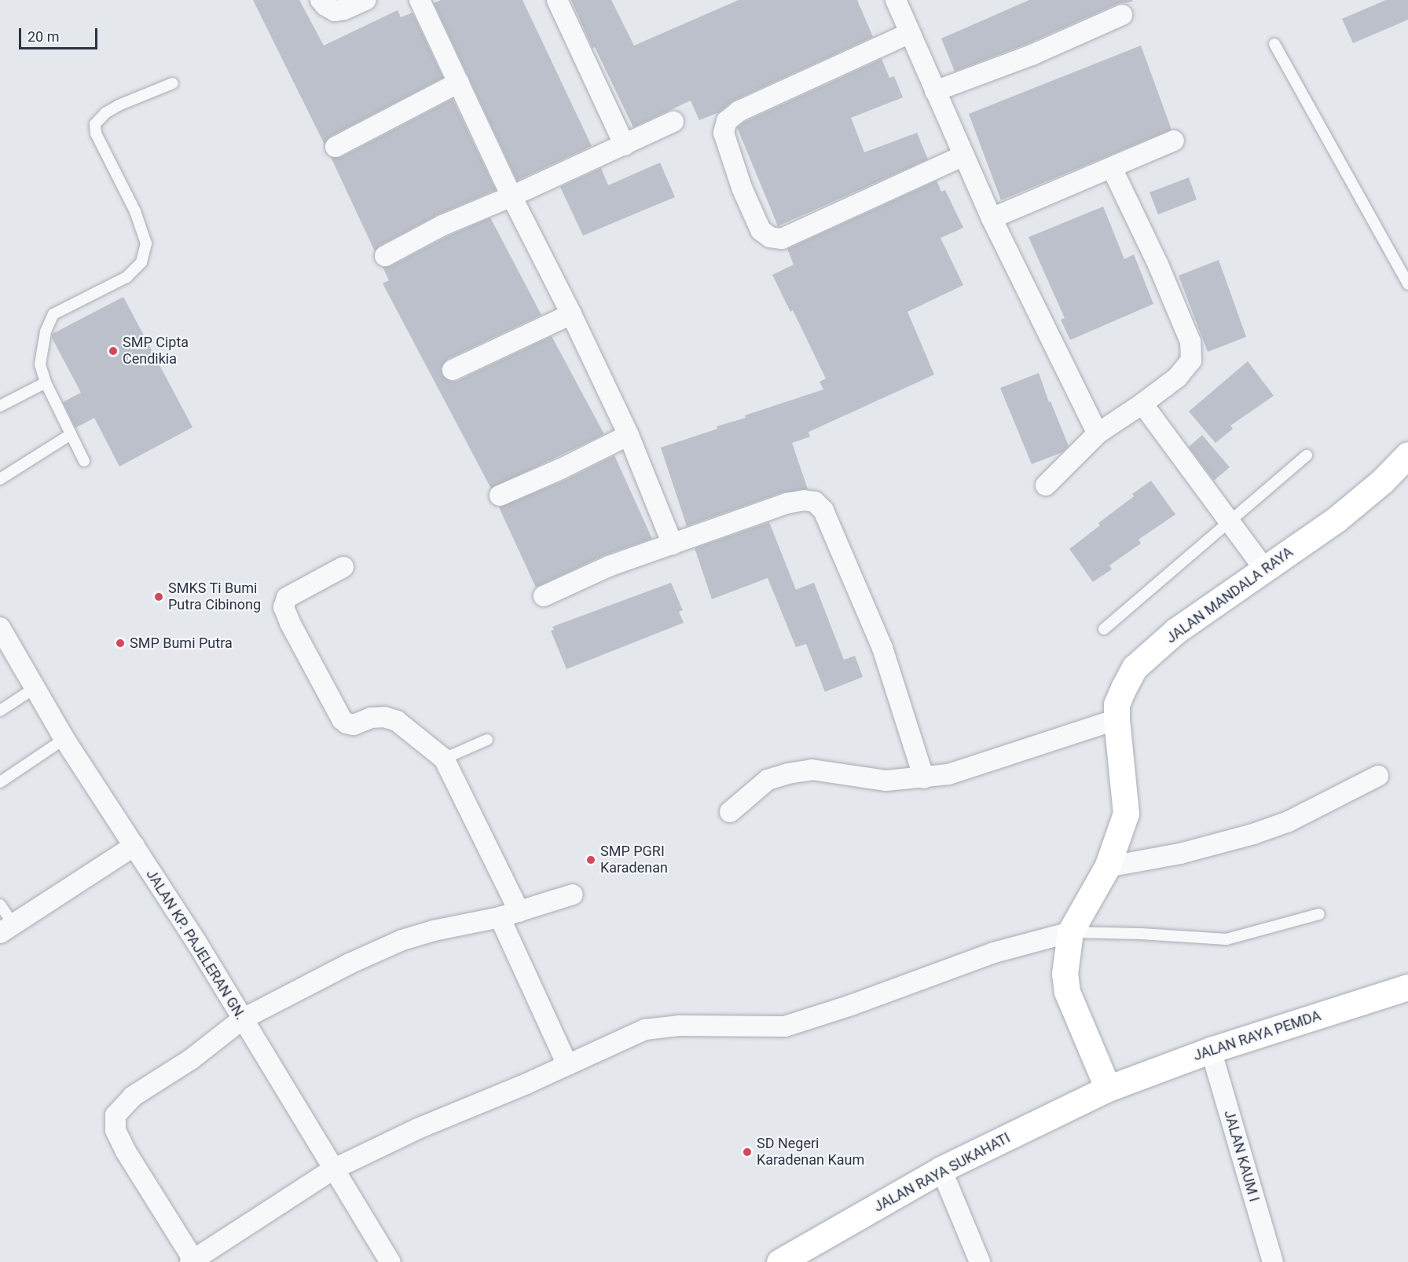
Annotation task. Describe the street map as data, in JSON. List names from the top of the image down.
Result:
{
  "streets": {
    "street": [
      "JALAN MANDALA RAYA",
      "JALAN KP. PAJELERAN GN.",
      "JALAN RAYA PEMDA",
      "JALAN KAUM I",
      "JALAN RAYA SUKAHATI"
    ]
  },
  "crossings": [
    ["JALAN MANDALA RAYA", "JALAN RAYA PEMDA"],
    ["JALAN MANDALA RAYA", "JALAN RAYA SUKAHATI"],
    ["JALAN RAYA PEMDA", "JALAN KAUM I"],
    ["JALAN RAYA PEMDA", "JALAN RAYA SUKAHATI"]
  ],
  "places": [
    "SMP Cipta Cendikia",
    "SMKS Ti Bumi Putra Cibinong",
    "SMP Bumi Putra",
    "SMP PGRI Karadenan",
    "SD Negeri Karadenan Kaum"
  ],
  "scale_bar": "20 m"
}
